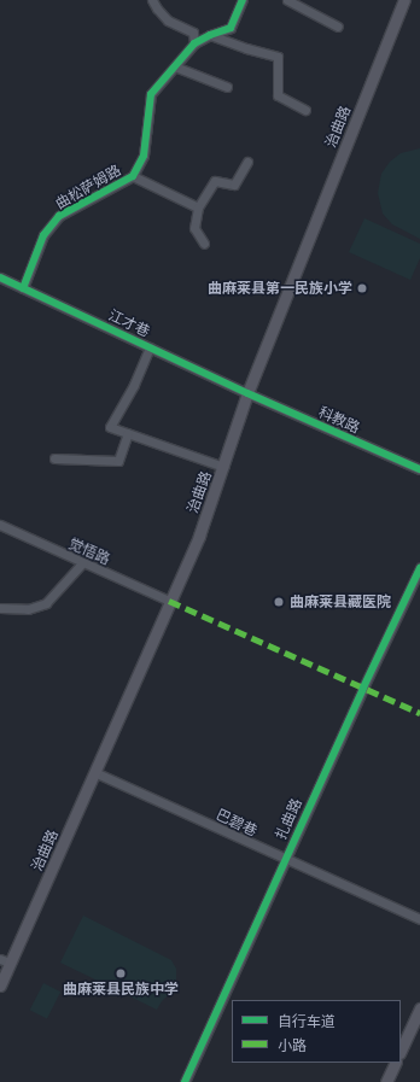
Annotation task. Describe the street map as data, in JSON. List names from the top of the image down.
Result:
{
  "streets": {
    "main road": ["治曲路"],
    "street": [
      "曲松萨姆路",
      "江才巷",
      "科教路",
      "觉悟路",
      "扎曲路",
      "巴碧巷"
    ]
  },
  "crossings": [
    ["治曲路", "江才巷"],
    ["治曲路", "科教路"],
    ["治曲路", "觉悟路"],
    ["治曲路", "巴碧巷"],
    ["曲松萨姆路", "江才巷"],
    ["江才巷", "科教路"],
    ["扎曲路", "巴碧巷"]
  ],
  "places": ["曲麻莱县第一民族小学", "曲麻莱县藏医院", "曲麻莱县民族中学"],
  "legend": ["自行车道", "小路"]
}
